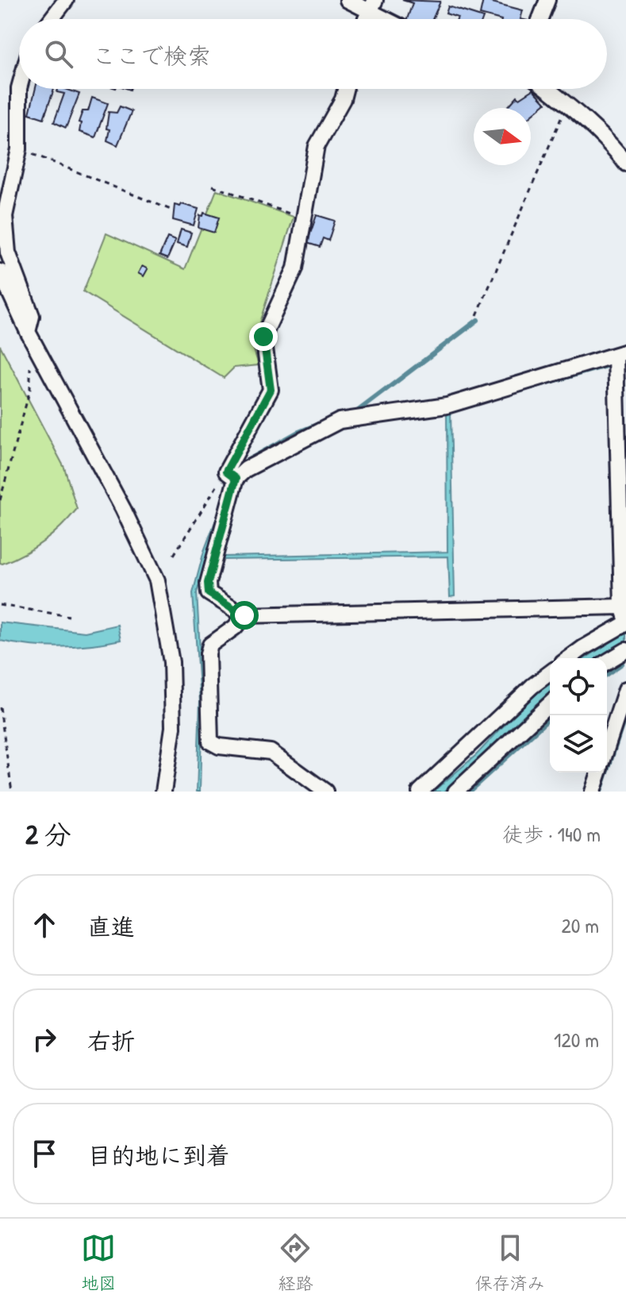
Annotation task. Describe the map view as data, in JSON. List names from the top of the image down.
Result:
{
  "north": "right",
  "page": {
    "search": "ここで検索",
    "heading": ["2 分", "徒歩 · 140 m"],
    "list": [
      ["直進", "20 m"],
      ["右折", "120 m"],
      "目的地に到着"
    ],
    "nav": ["地図", "経路", "保存済み"]
  }
}
